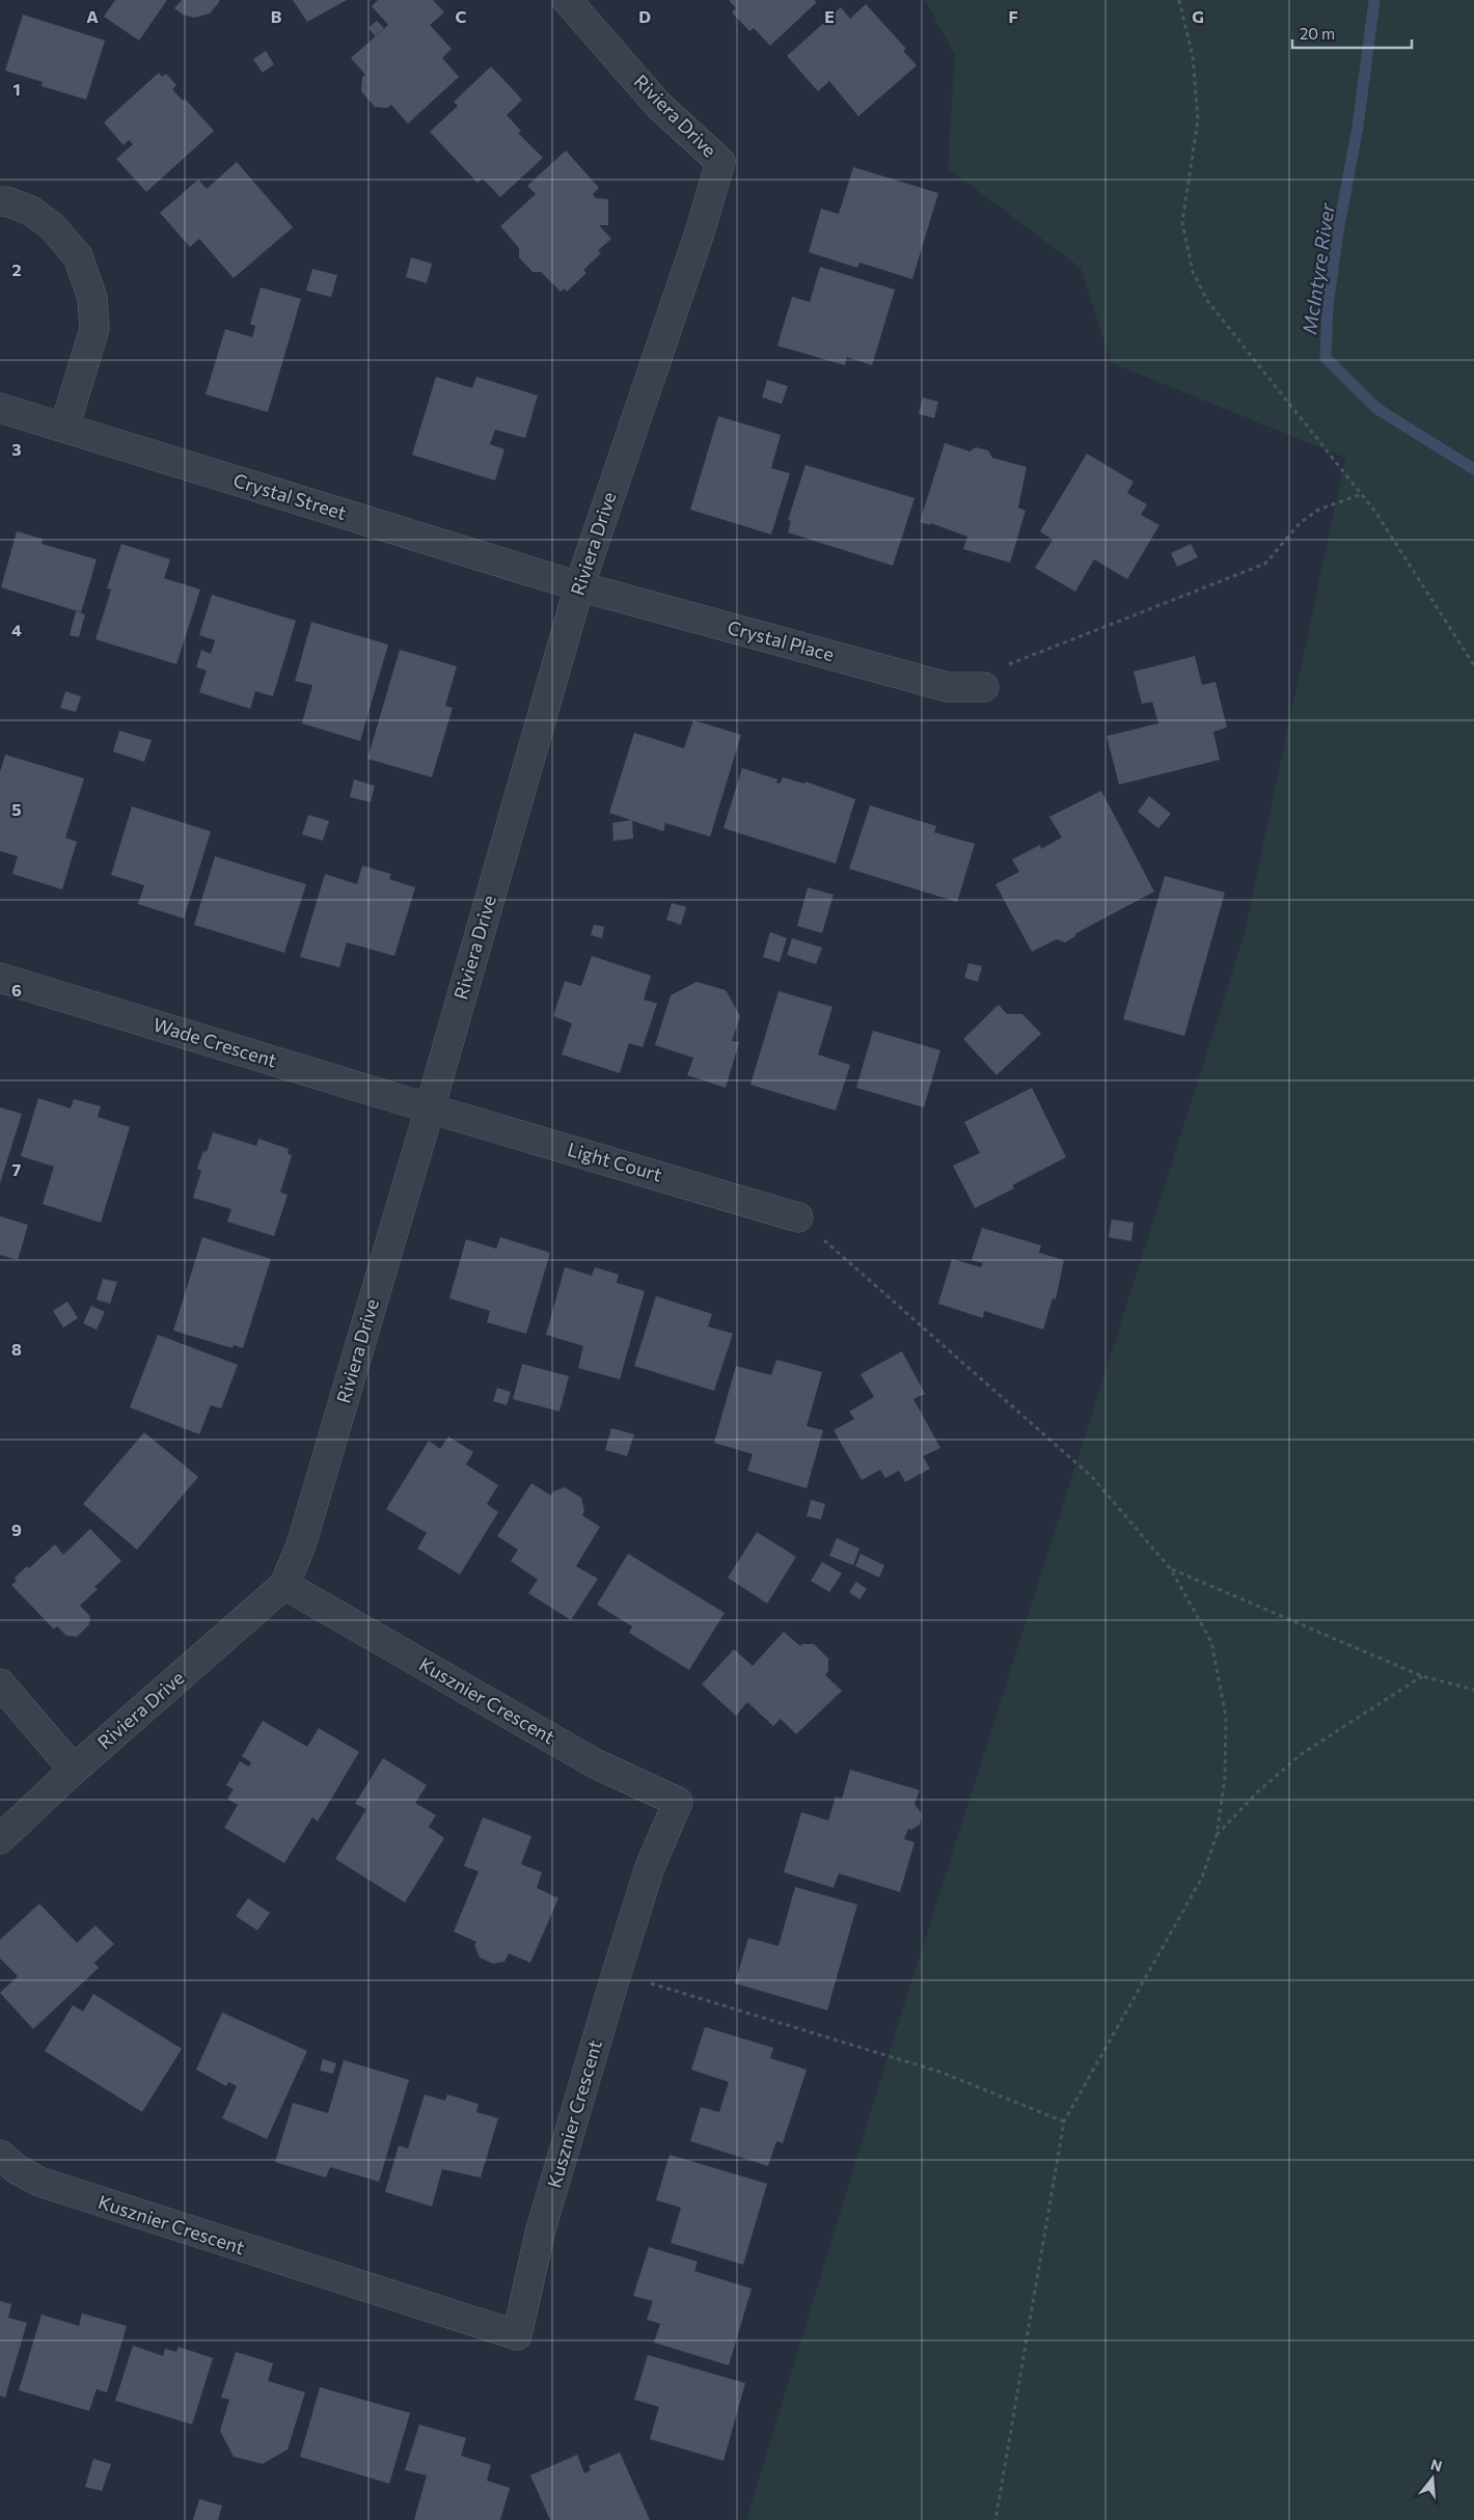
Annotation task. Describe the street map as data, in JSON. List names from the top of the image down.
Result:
{
  "streets": {
    "street": [
      "Riviera Drive",
      "Crystal Street",
      "Crystal Place",
      "Wade Crescent",
      "Light Court",
      "Kusznier Crescent"
    ]
  },
  "crossings": [
    ["Riviera Drive", "Crystal Street"],
    ["Riviera Drive", "Crystal Place"],
    ["Riviera Drive", "Wade Crescent"],
    ["Riviera Drive", "Light Court"],
    ["Riviera Drive", "Kusznier Crescent"],
    ["Crystal Street", "Crystal Place"],
    ["Wade Crescent", "Light Court"]
  ],
  "water": ["McIntyre River"],
  "scale_bar": "20 m",
  "north": "top",
  "grid": {
    "columns": [
      "A",
      "B",
      "C",
      "D",
      "E",
      "F",
      "G"
    ],
    "rows": [
      "1",
      "2",
      "3",
      "4",
      "5",
      "6",
      "7",
      "8",
      "9"
    ]
  }
}
